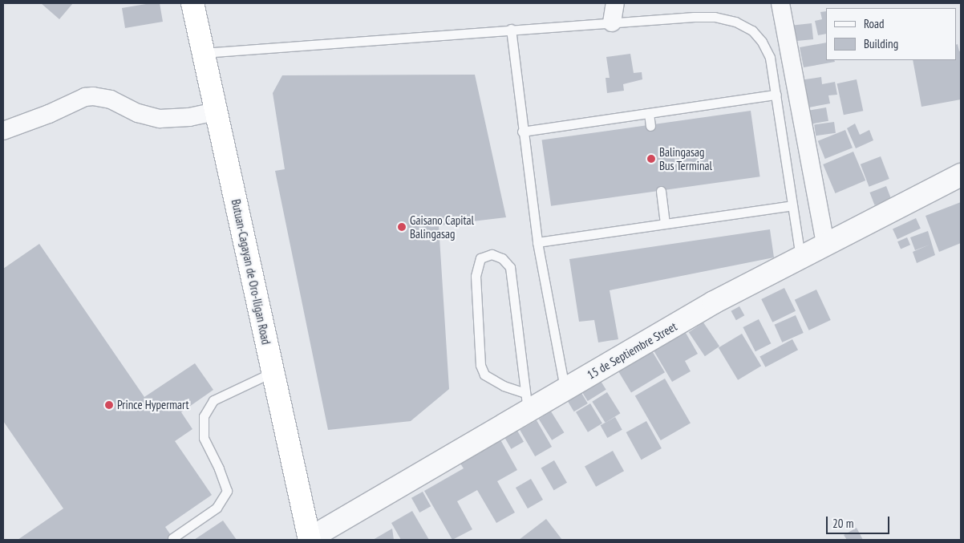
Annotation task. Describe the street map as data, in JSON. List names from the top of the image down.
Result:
{
  "streets": {
    "highway": ["Butuan-Cagayan de Oro-Iligan Road"],
    "street": ["15 de Septiembre Street"]
  },
  "crossings": [
    ["Butuan-Cagayan de Oro-Iligan Road", "15 de Septiembre Street"]
  ],
  "places": ["Balingasag Bus Terminal", "Gaisano Capital Balingasag", "Prince Hypermart"],
  "legend": ["Road", "Building"],
  "scale_bar": "20 m"
}
